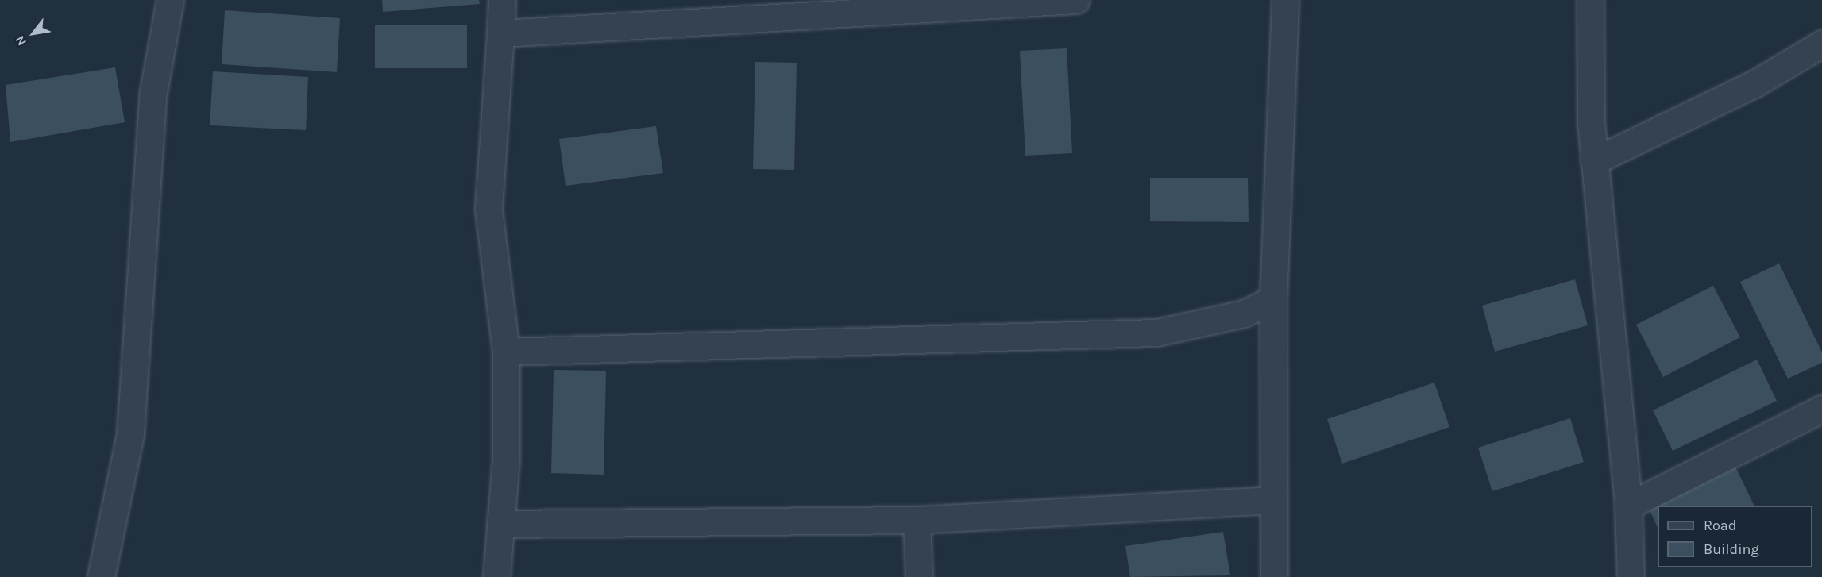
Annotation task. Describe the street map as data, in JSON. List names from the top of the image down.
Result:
{
  "legend": ["Road", "Building"],
  "north": "bottom left"
}
